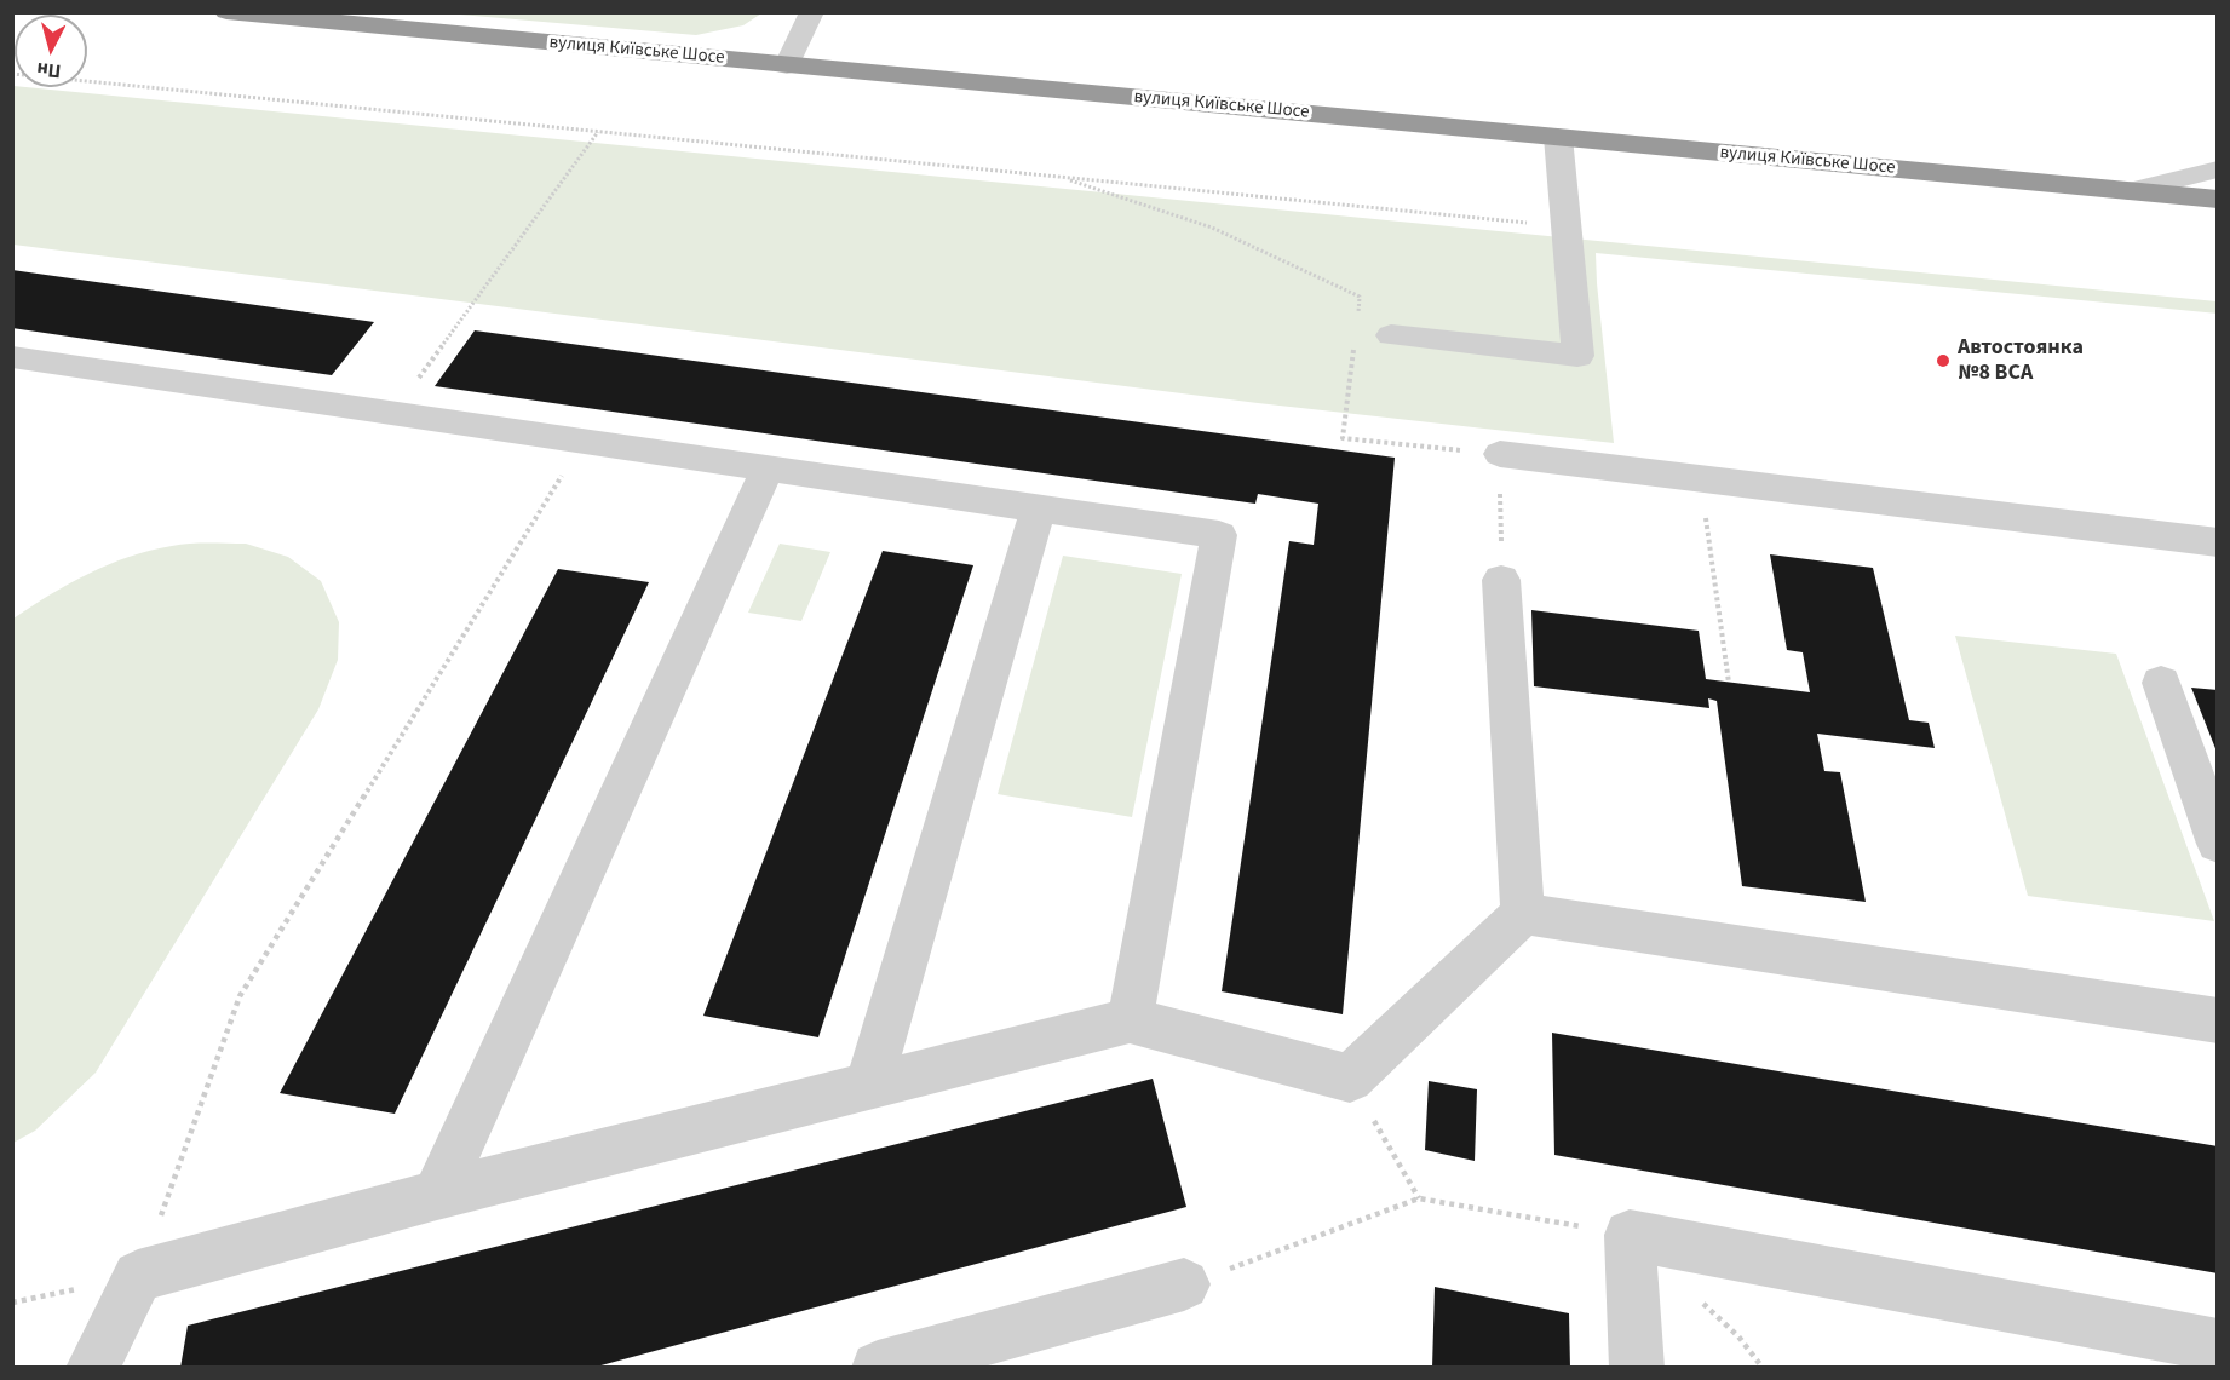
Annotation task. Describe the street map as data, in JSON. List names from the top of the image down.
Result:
{
  "streets": {
    "highway": ["вулиця Київське Шосе"]
  },
  "places": ["Автостоянка №8 ВСА"],
  "north": "bottom"
}
